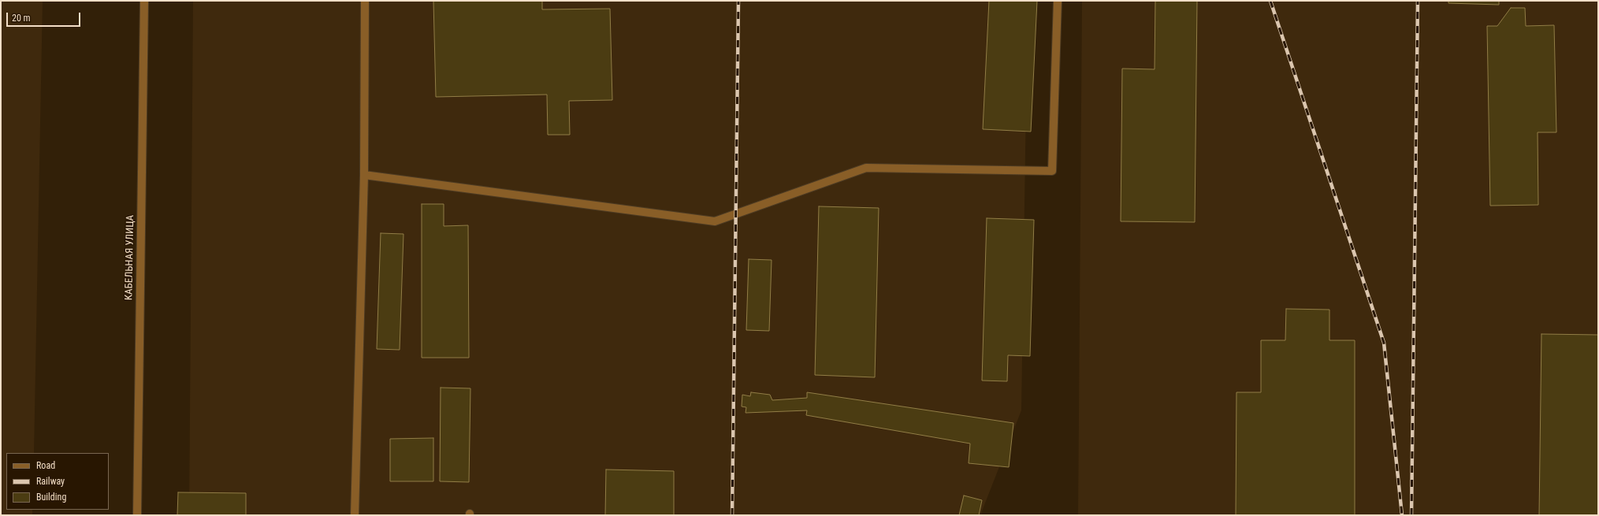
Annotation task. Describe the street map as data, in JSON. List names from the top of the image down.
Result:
{
  "streets": {
    "street": ["КАБЕЛЬНАЯ УЛИЦА"]
  },
  "legend": ["Road", "Railway", "Building"],
  "scale_bar": "20 m"
}
